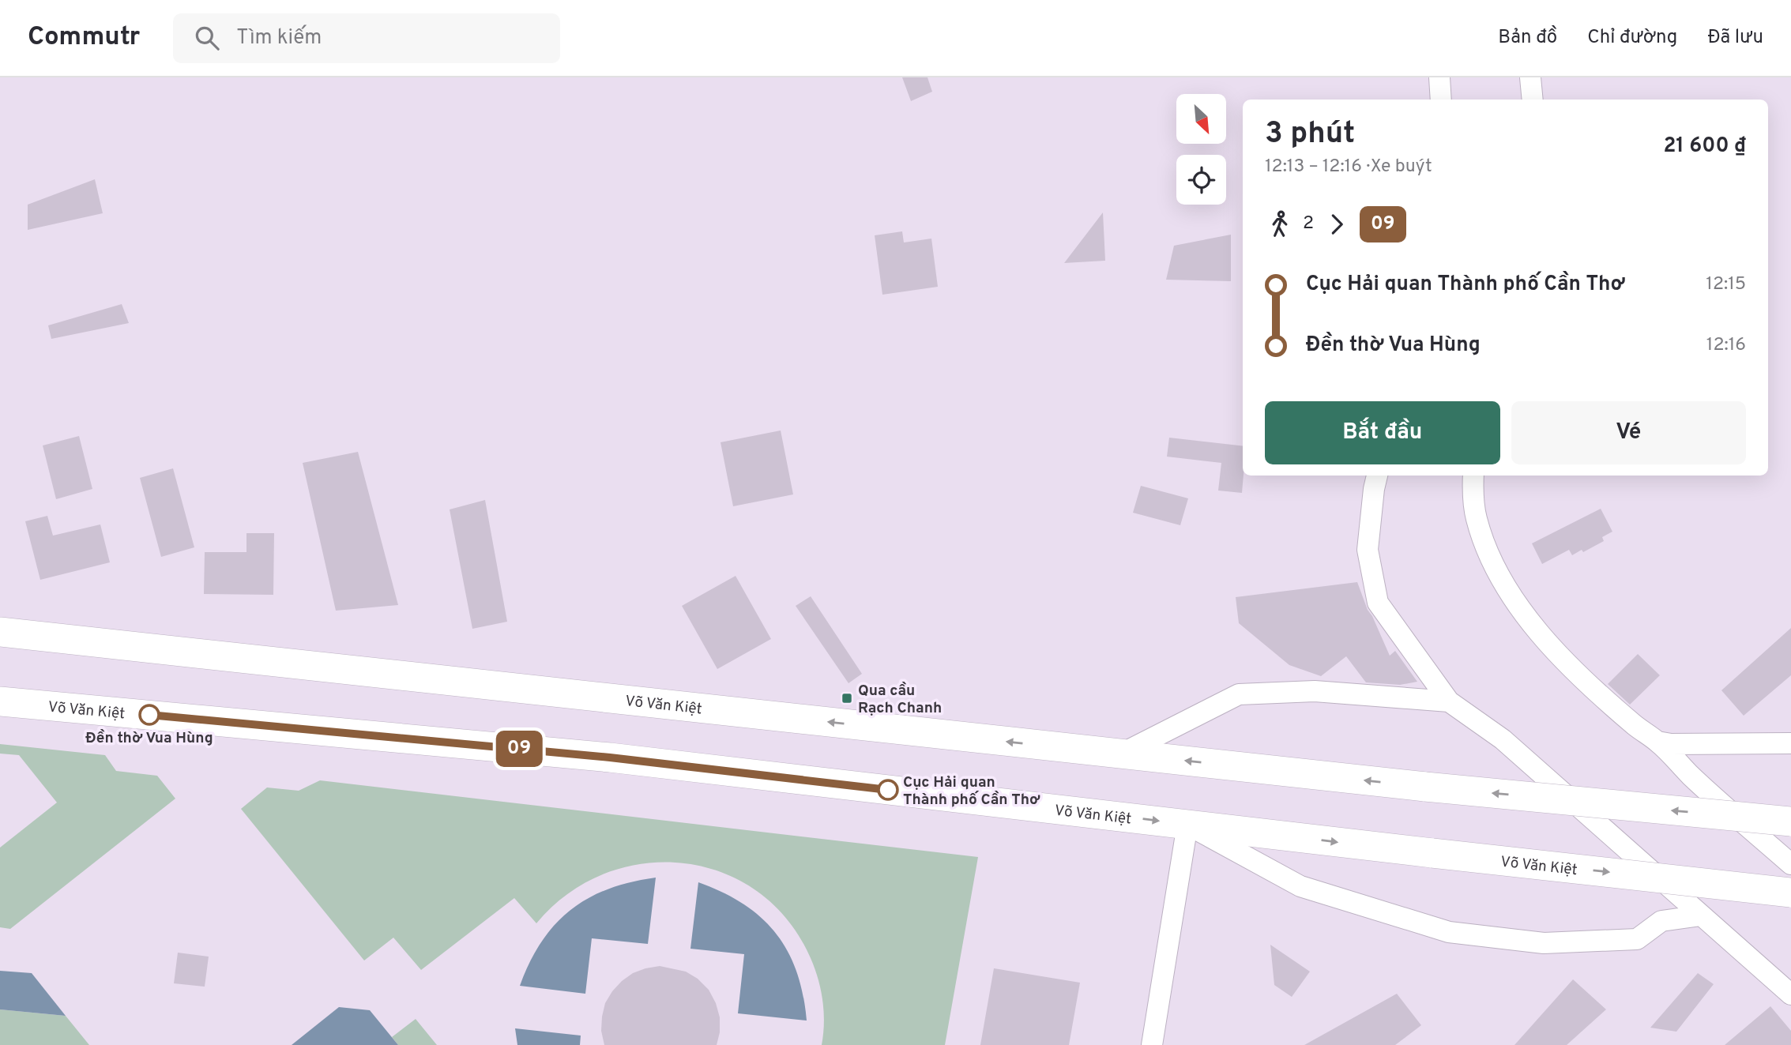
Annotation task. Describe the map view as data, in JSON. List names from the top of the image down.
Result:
{
  "streets": {
    "main road": ["Võ Văn Kiệt"]
  },
  "places": {
    "transit": ["Qua cầu Rạch Chanh"],
    "other": ["Đền thờ Vua Hùng", "Cục Hải quan Thành phố Cần Thơ"]
  },
  "lines": ["bus line 09"],
  "north": "bottom right",
  "page": {
    "header": "Commutr",
    "search": "Tìm kiếm",
    "nav": ["Bản đồ", "Chỉ đường", "Đã lưu"],
    "on_map": "09",
    "heading": ["3 phút", "12:13 – 12:16 · Xe buýt", "21 600 ₫"],
    "legs": ["2", "09"],
    "list": [
      {
        "name": "Cục Hải quan Thành phố Cần Thơ",
        "value": "12:15"
      },
      {
        "name": "Đền thờ Vua Hùng",
        "value": "12:16"
      }
    ],
    "buttons": ["Bắt đầu", "Vé"]
  }
}
